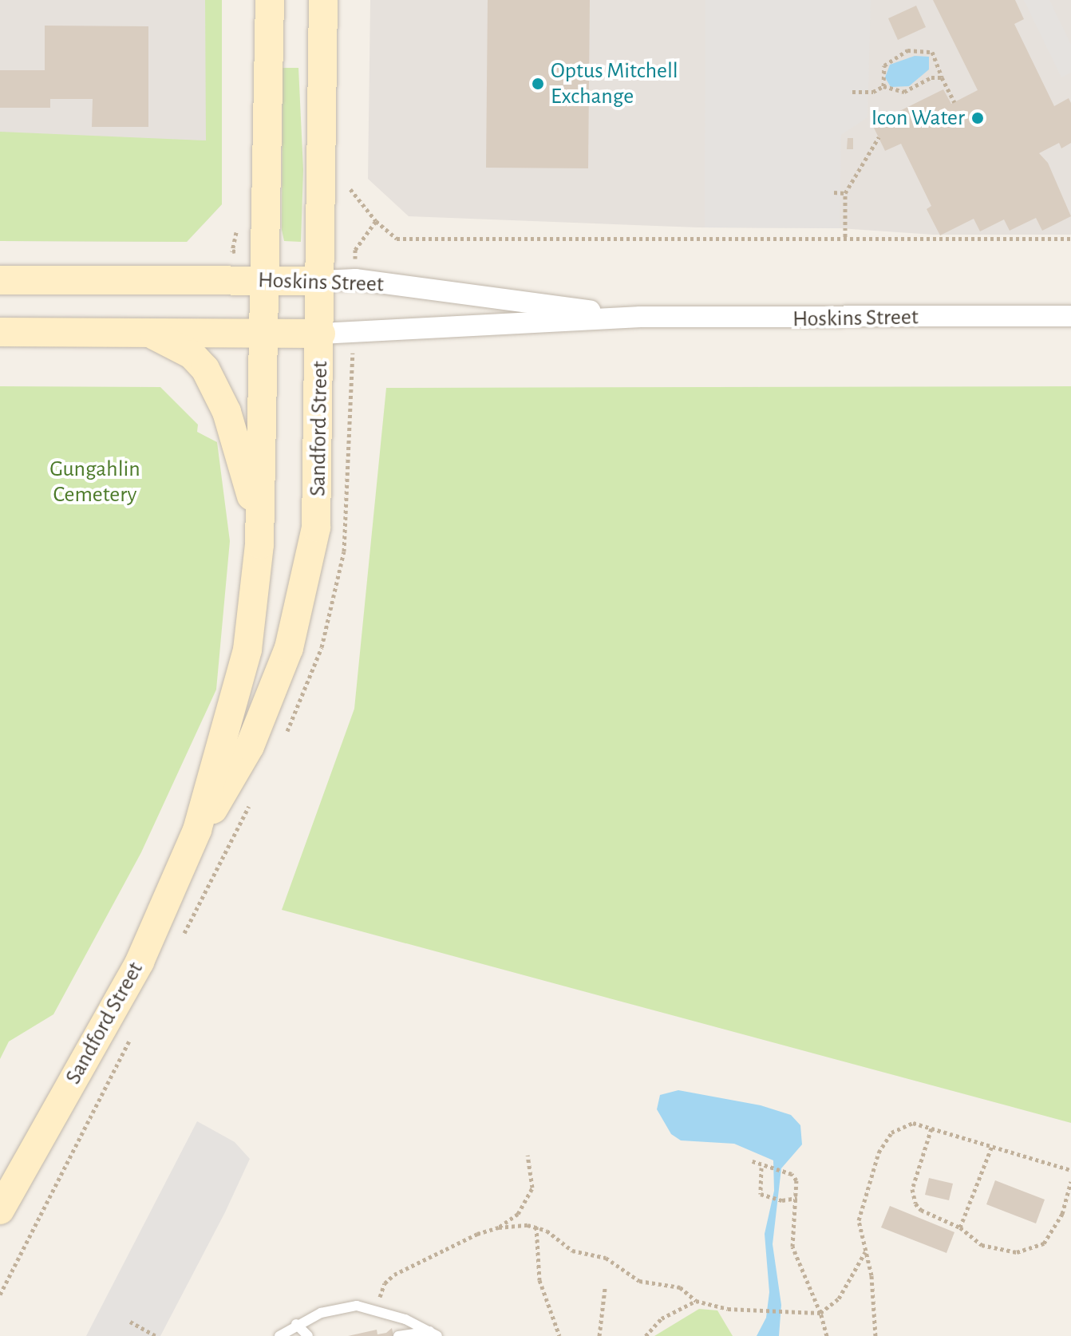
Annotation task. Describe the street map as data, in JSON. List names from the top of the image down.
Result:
{
  "streets": {
    "main road": ["Hoskins Street", "Sandford Street"]
  },
  "crossings": [
    ["Hoskins Street", "Sandford Street"]
  ],
  "parks": ["Gungahlin Cemetery"],
  "places": ["Optus Mitchell Exchange", "Icon Water"]
}
